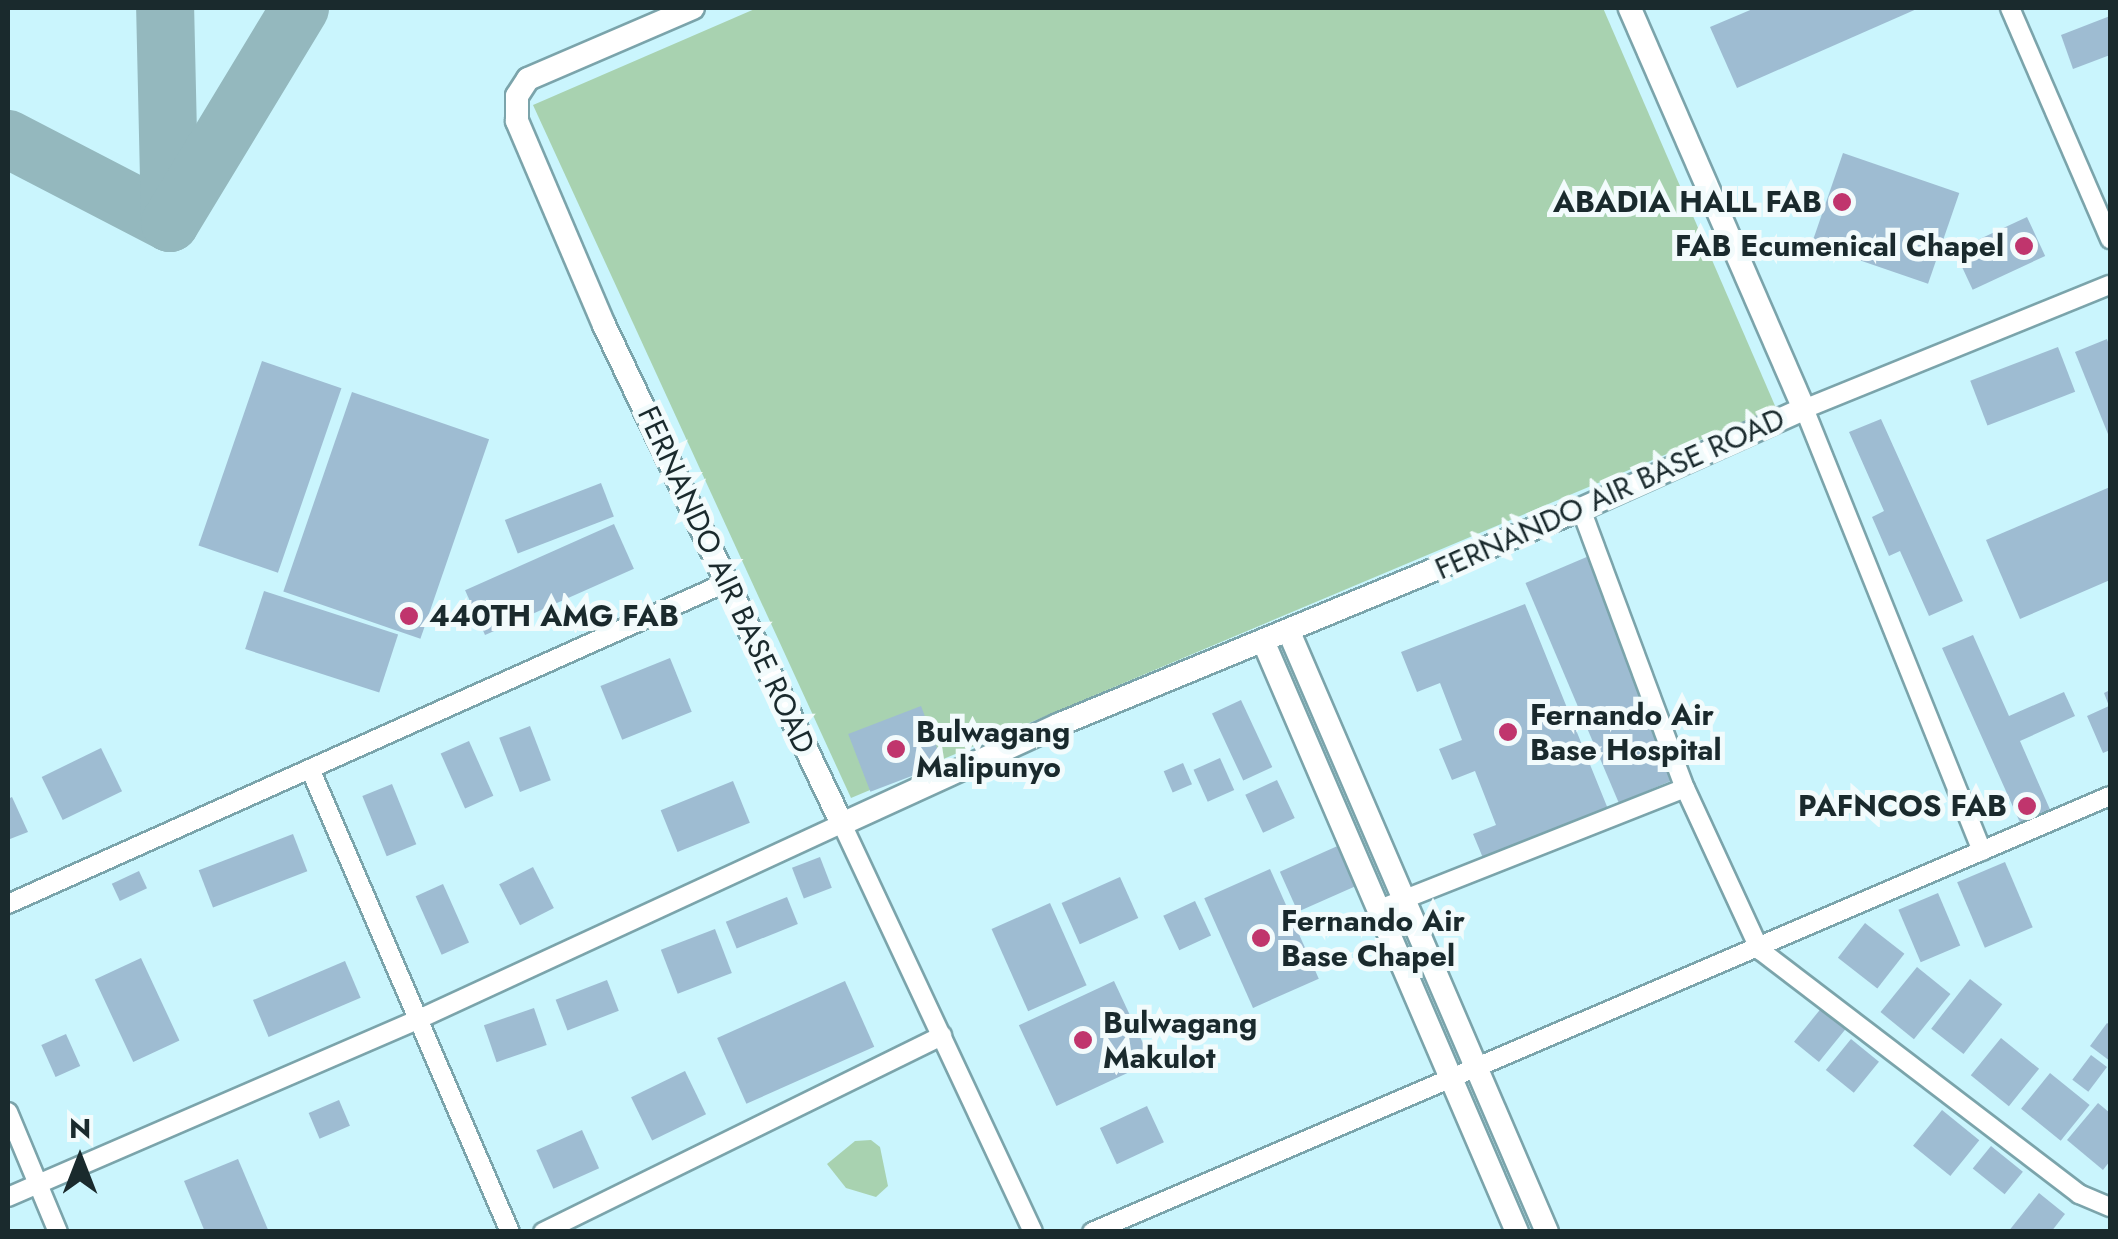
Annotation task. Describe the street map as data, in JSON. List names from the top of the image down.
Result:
{
  "streets": {
    "street": ["FERNANDO AIR BASE ROAD"]
  },
  "places": [
    "ABADIA HALL FAB",
    "FAB Ecumenical Chapel",
    "440TH AMG FAB",
    "Fernando Air Base Hospital",
    "Bulwagang Malipunyo",
    "PAFNCOS FAB",
    "Fernando Air Base Chapel",
    "Bulwagang Makulot"
  ],
  "north": "top"
}
